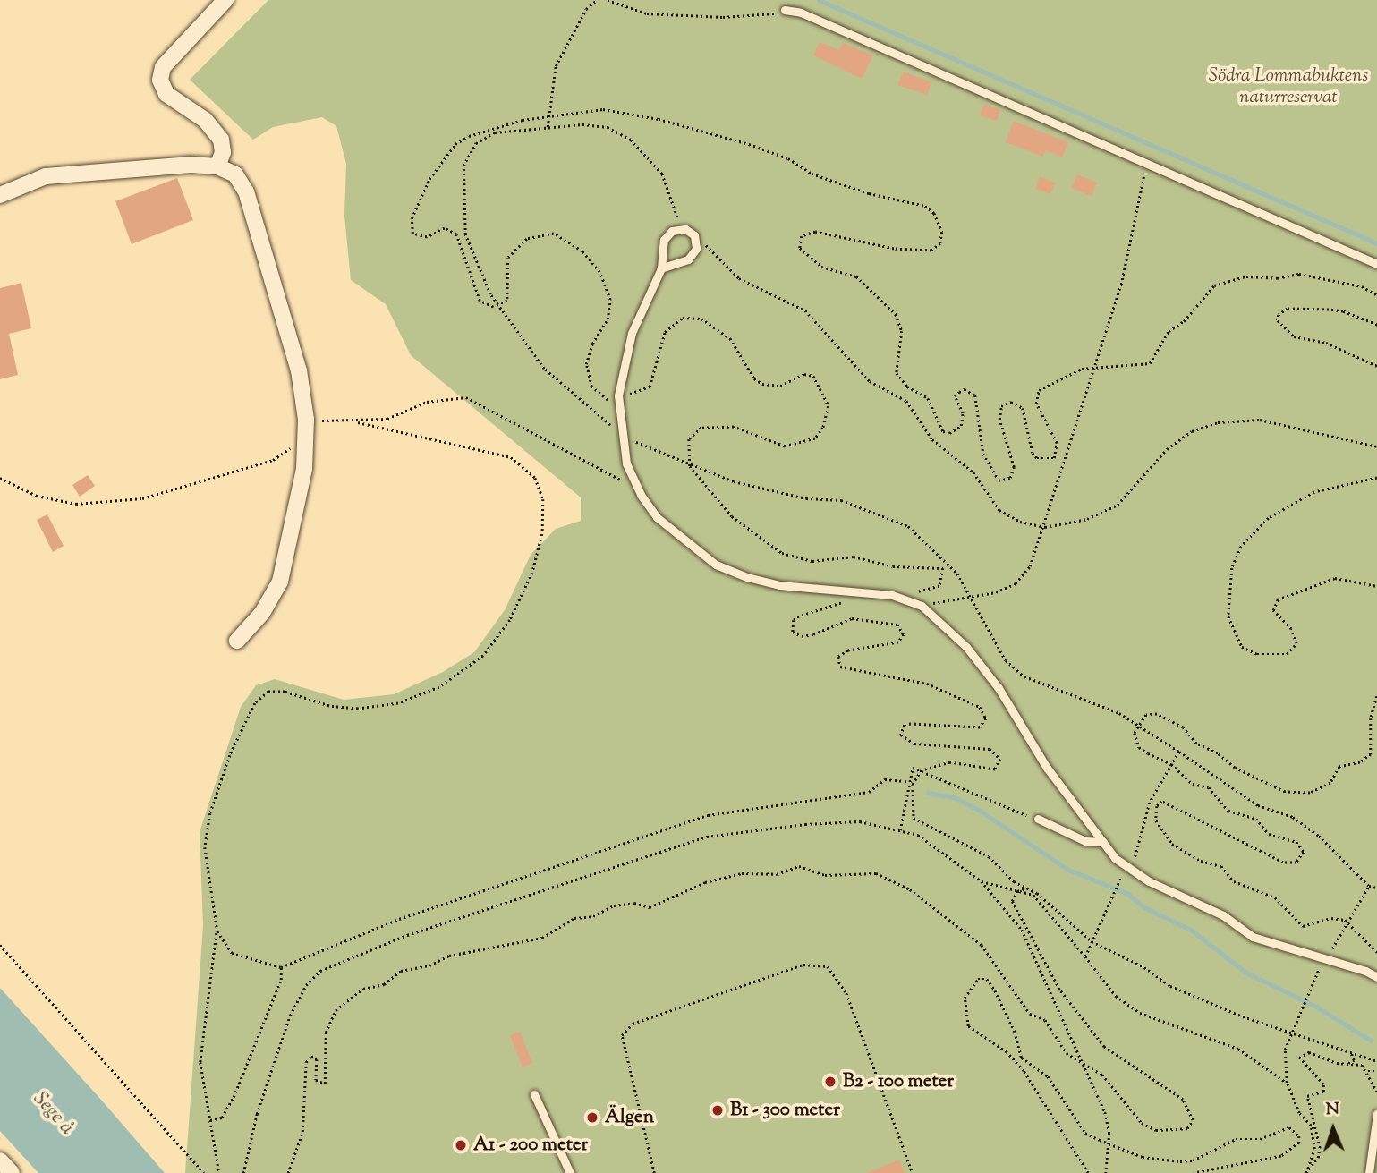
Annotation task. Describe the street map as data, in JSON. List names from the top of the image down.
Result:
{
  "water": ["Sege å"],
  "parks": ["Södra Lommabuktens naturreservat"],
  "places": [
    "B2 - 100 meter",
    "B1 - 300 meter",
    "Älgen",
    "A1 - 200 meter"
  ],
  "north": "top"
}
